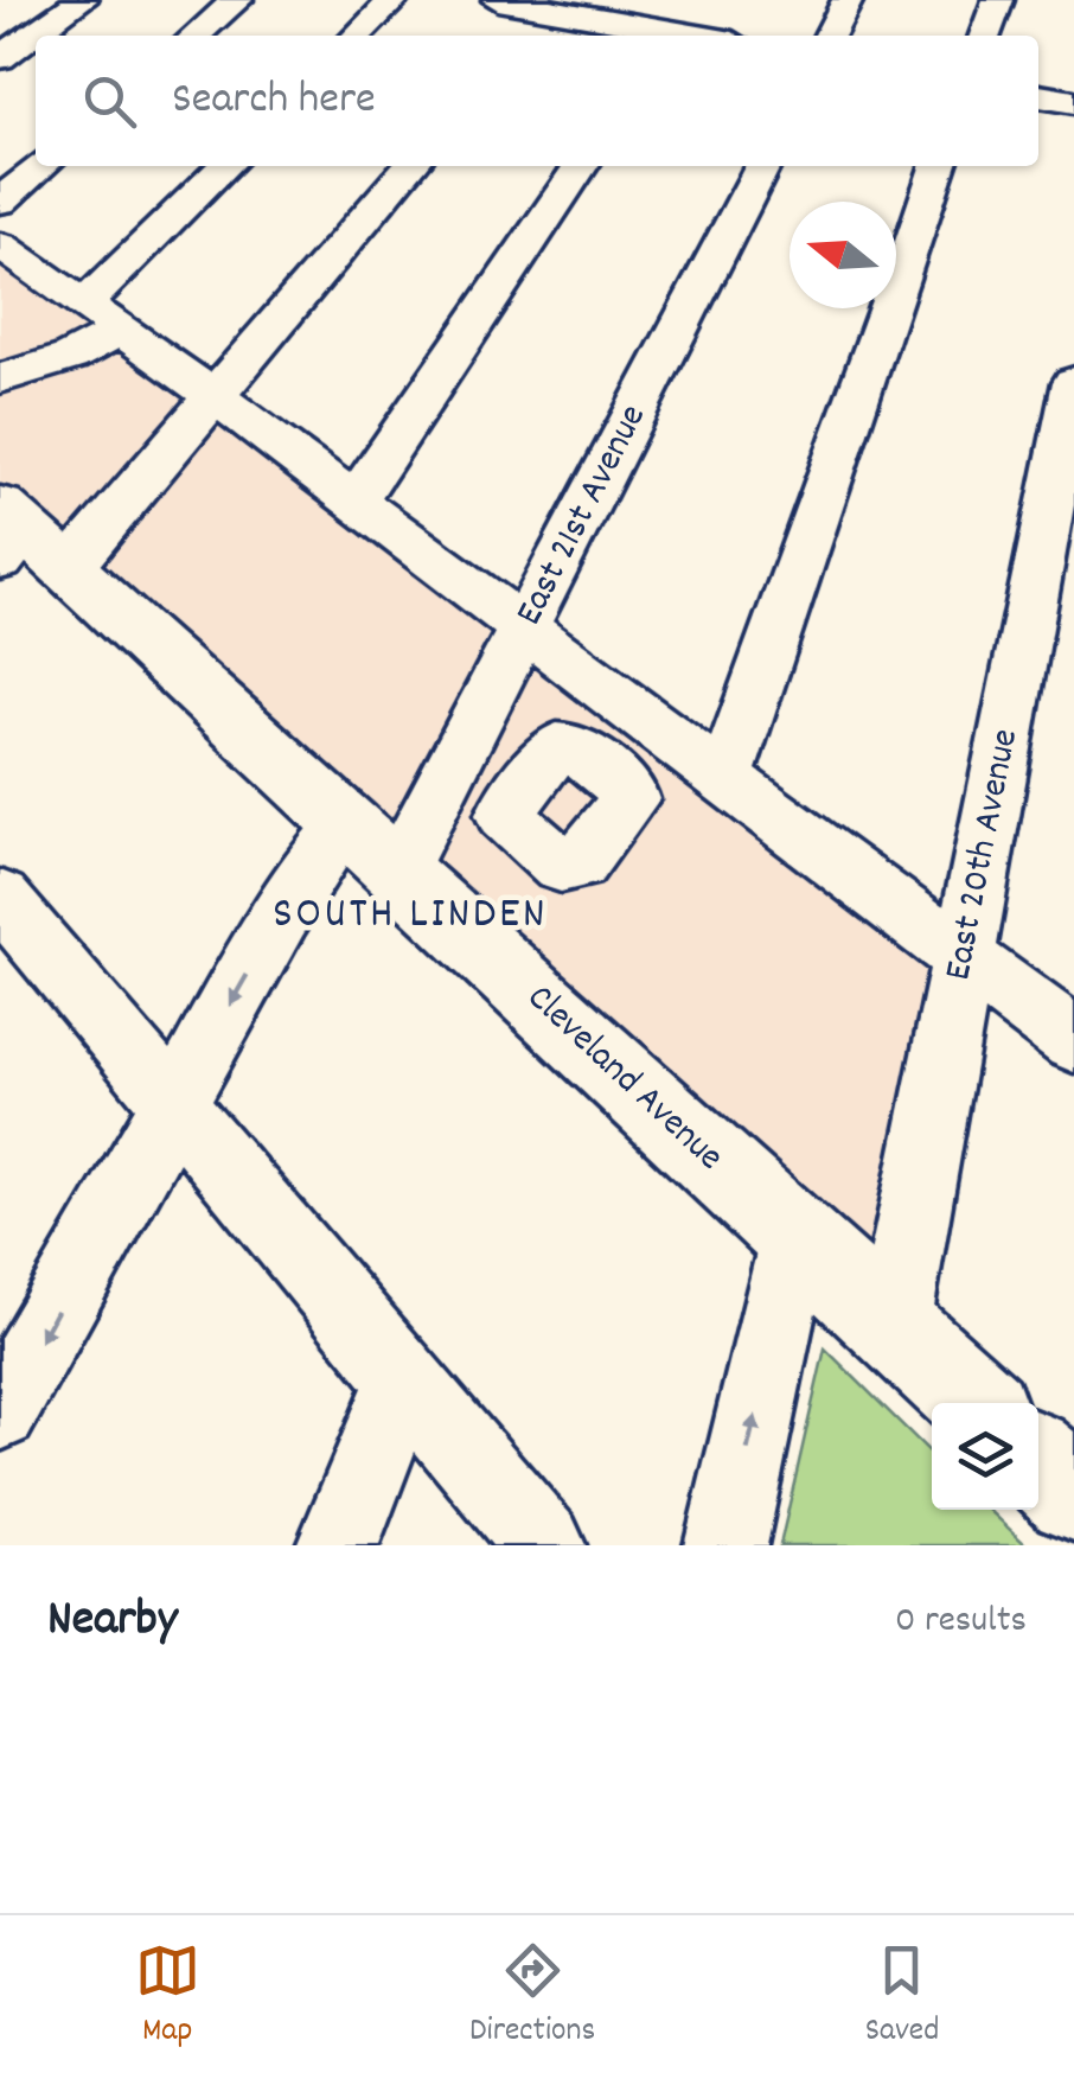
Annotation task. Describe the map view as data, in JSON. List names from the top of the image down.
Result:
{
  "streets": {
    "main road": ["Cleveland Avenue"],
    "street": ["East 21st Avenue", "East 20th Avenue"]
  },
  "crossings": [
    ["East 21st Avenue", "Cleveland Avenue"],
    ["East 20th Avenue", "Cleveland Avenue"]
  ],
  "districts": ["SOUTH LINDEN"],
  "north": "left",
  "page": {
    "search": "Search here",
    "heading": ["Nearby", "0 results"],
    "nav": ["Map", "Directions", "Saved"]
  }
}
